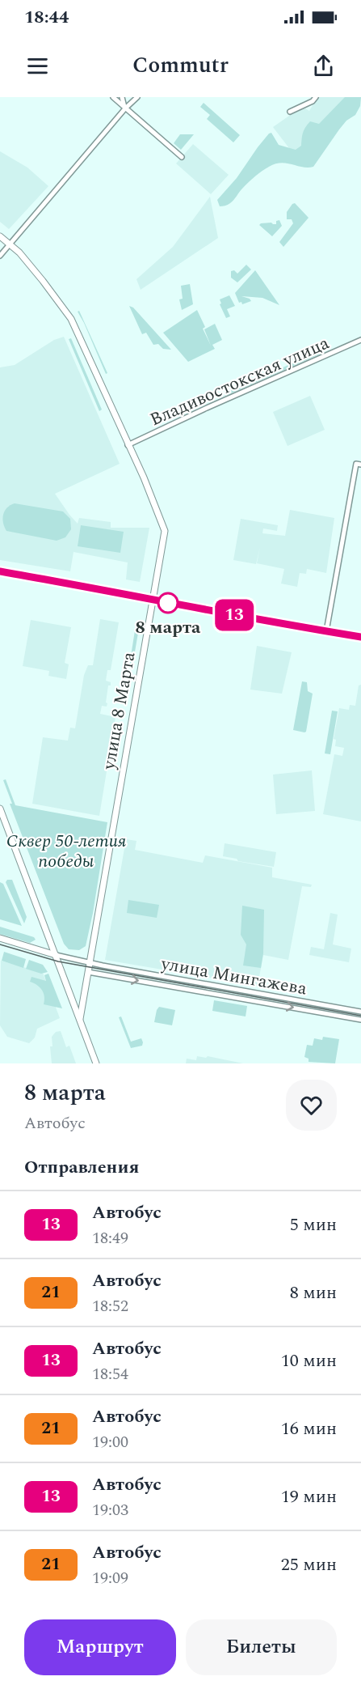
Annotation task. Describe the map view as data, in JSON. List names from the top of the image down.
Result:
{
  "streets": {
    "main road": ["улица 8 Марта"],
    "street": ["Владивостокская улица", "улица Мингажева"]
  },
  "crossings": [
    ["Владивостокская улица", "улица 8 Марта"],
    ["улица 8 Марта", "улица Мингажева"]
  ],
  "parks": ["Сквер 50-летия победы"],
  "places": ["8 марта"],
  "lines": ["bus line 13"],
  "page": {
    "status": "18:44",
    "header": "Commutr",
    "on_map": "13",
    "heading": [
      ["8 марта", "Автобус"],
      "Отправления"
    ],
    "list": [
      {
        "mark": "13",
        "name": "Автобус",
        "note": "18:49",
        "value": "5 мин"
      },
      {
        "mark": "21",
        "name": "Автобус",
        "note": "18:52",
        "value": "8 мин"
      },
      {
        "mark": "13",
        "name": "Автобус",
        "note": "18:54",
        "value": "10 мин"
      },
      {
        "mark": "21",
        "name": "Автобус",
        "note": "19:00",
        "value": "16 мин"
      },
      {
        "mark": "13",
        "name": "Автобус",
        "note": "19:03",
        "value": "19 мин"
      },
      {
        "mark": "21",
        "name": "Автобус",
        "note": "19:09",
        "value": "25 мин"
      }
    ],
    "buttons": ["Маршрут", "Билеты"]
  }
}
